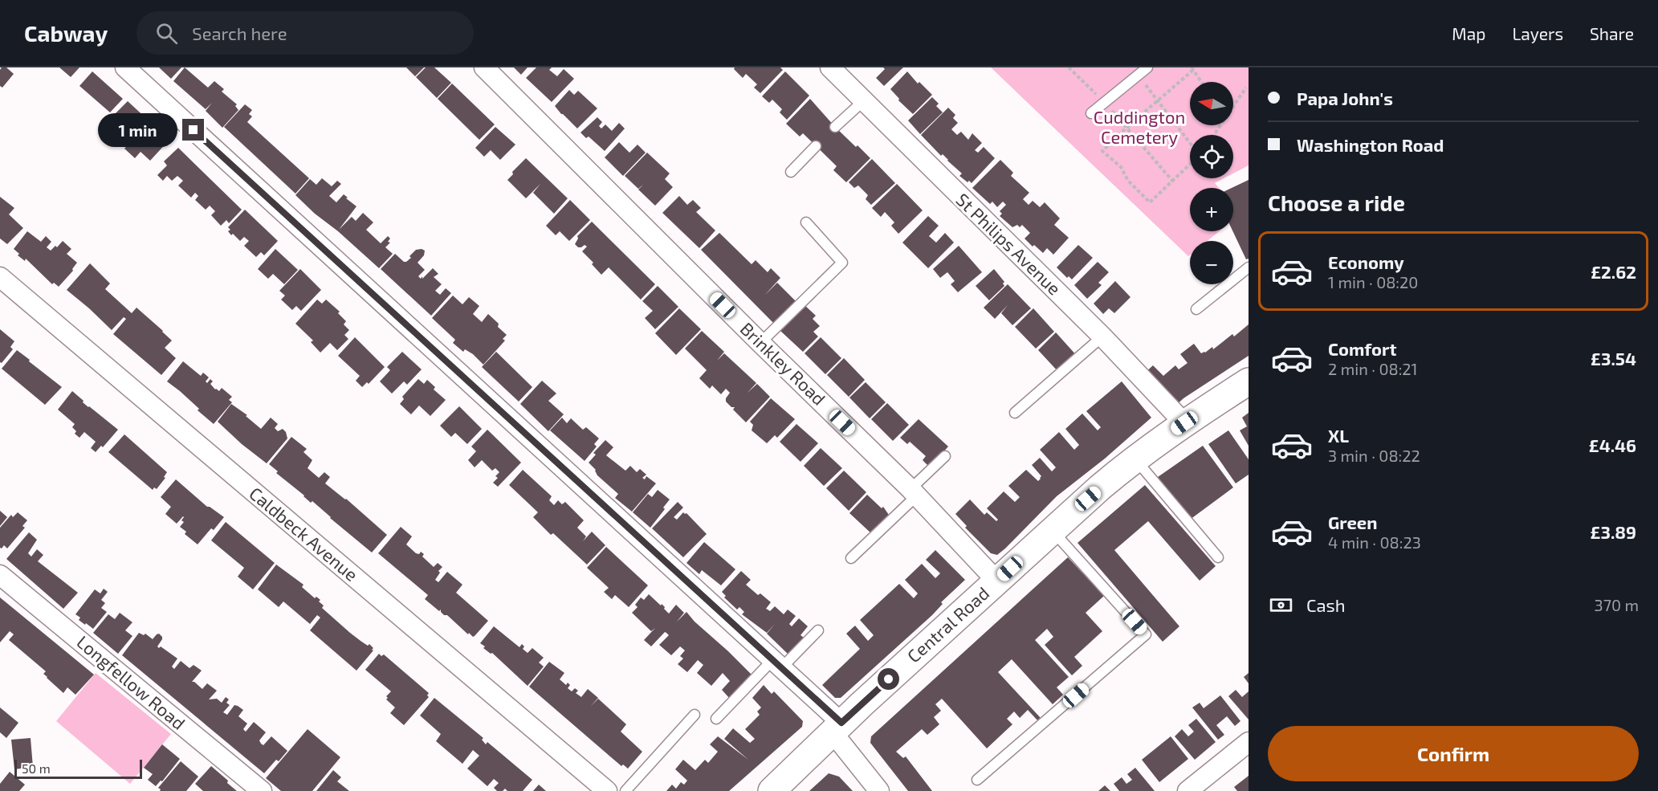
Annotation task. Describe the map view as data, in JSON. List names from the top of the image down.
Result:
{
  "streets": {
    "main road": ["Central Road"],
    "street": [
      "St Philips Avenue",
      "Brinkley Road",
      "Caldbeck Avenue",
      "Longfellow Road"
    ]
  },
  "crossings": [
    ["St Philips Avenue", "Central Road"],
    ["Brinkley Road", "Central Road"]
  ],
  "parks": ["Cuddington Cemetery"],
  "scale_bar": "50 m",
  "north": "left",
  "page": {
    "header": "Cabway",
    "search": "Search here",
    "nav": ["Map", "Layers", "Share"],
    "banner": ["Papa John's", "Washington Road"],
    "map_buttons": ["+", "−"],
    "bubble": "1 min",
    "heading": "Choose a ride",
    "list": [
      {
        "name": "Economy",
        "note": "1 min · 08:20",
        "value": "£2.62"
      },
      {
        "name": "Comfort",
        "note": "2 min · 08:21",
        "value": "£3.54"
      },
      {
        "name": "XL",
        "note": "3 min · 08:22",
        "value": "£4.46"
      },
      {
        "name": "Green",
        "note": "4 min · 08:23",
        "value": "£3.89"
      }
    ],
    "pay": ["Cash", "370 m"],
    "buttons": "Confirm",
    "scale": "50 m"
  }
}
